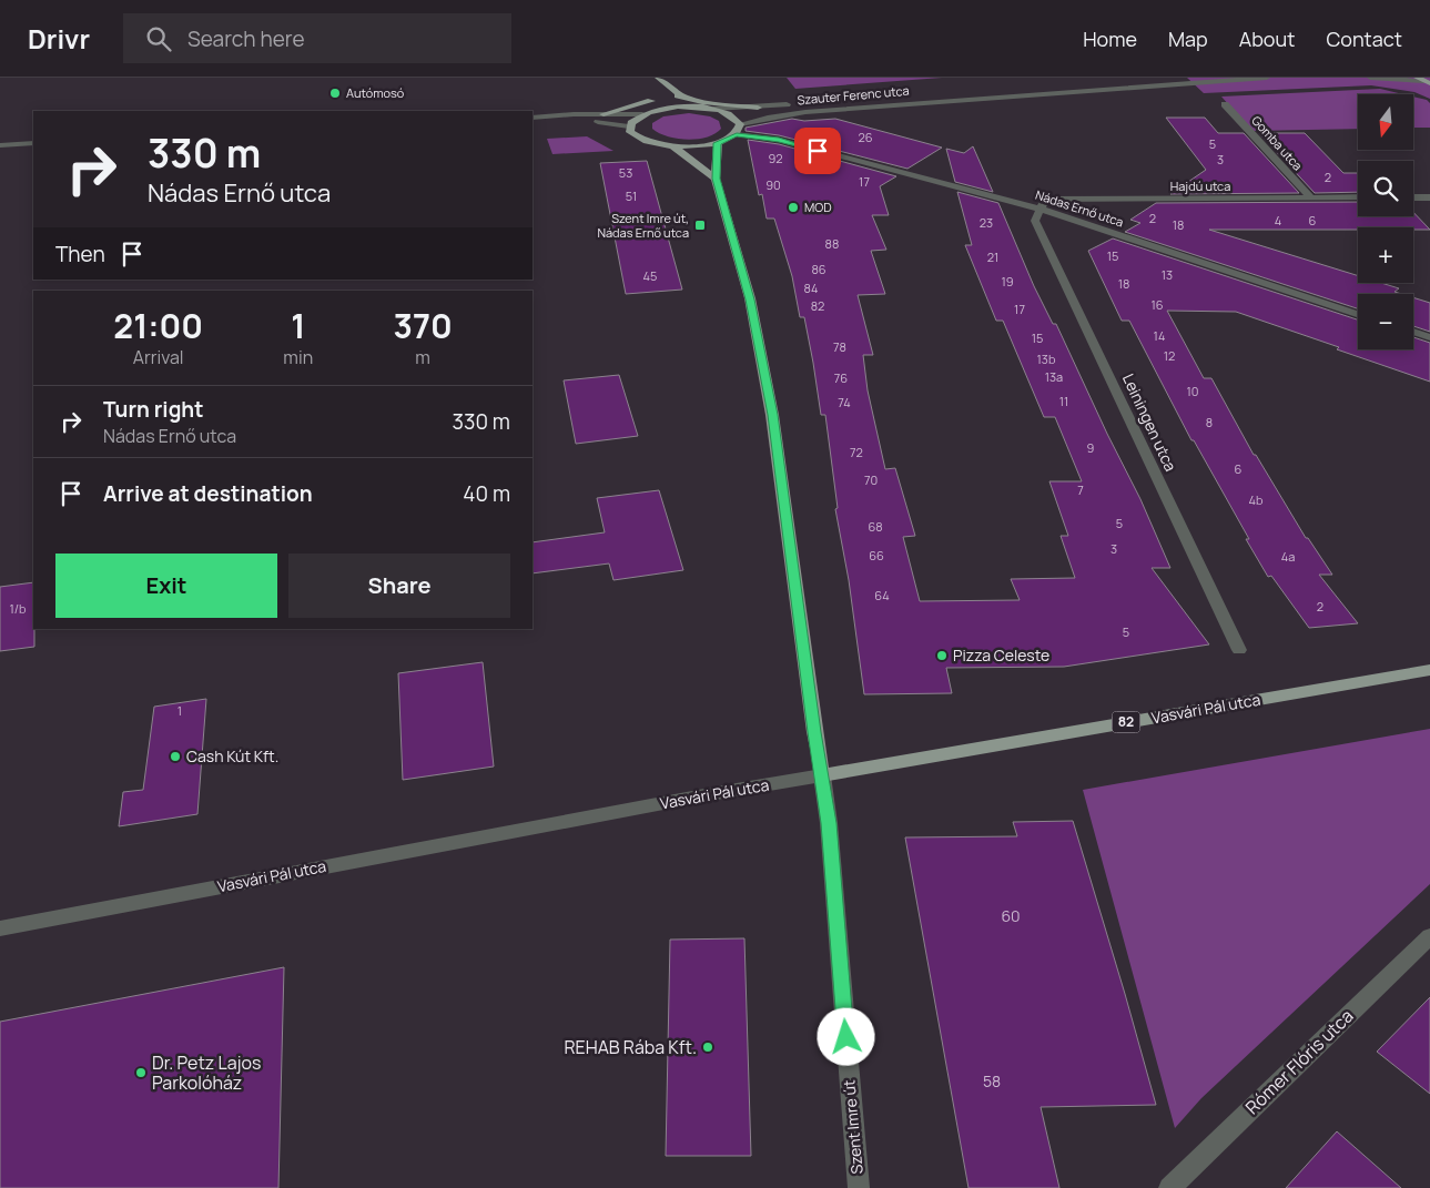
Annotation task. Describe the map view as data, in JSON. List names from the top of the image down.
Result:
{
  "streets": {
    "main road": ["Vasvári Pál utca", "82", "Szent Imre út"],
    "street": [
      "Szauter Ferenc utca",
      "Gomba utca",
      "Hajdú utca",
      "Nádas Ernő utca",
      "Leiningen utca",
      "Rómer Flóris utca"
    ]
  },
  "crossings": [
    ["Gomba utca", "Hajdú utca"],
    ["Hajdú utca", "Nádas Ernő utca"],
    ["Hajdú utca", "Leiningen utca"],
    ["Nádas Ernő utca", "Leiningen utca"],
    ["Vasvári Pál utca", "Szent Imre út"]
  ],
  "places": {
    "other": [
      "Autómosó",
      "MOD",
      "Pizza Celeste",
      "Cash Kút Kft.",
      "REHAB Rába Kft.",
      "Dr. Petz Lajos Parkolóház"
    ],
    "transit": ["Szent Imre út, Nádas Ernő utca"]
  },
  "house_numbers": [
    "26",
    "5",
    "92",
    "3",
    "53",
    "2",
    "17",
    "90",
    "51",
    "2",
    "4",
    "6",
    "23",
    "18",
    "88",
    "15",
    "21",
    "86",
    "13",
    "45",
    "19",
    "18",
    "84",
    "16",
    "82",
    "17",
    "14",
    "15",
    "78",
    "12",
    "13b",
    "13a",
    "76",
    "10",
    "11",
    "74",
    "8",
    "9",
    "72",
    "6",
    "70",
    "7",
    "4b",
    "5",
    "68",
    "3",
    "66",
    "4a",
    "64",
    "2",
    "1/b",
    "5",
    "1",
    "60",
    "58"
  ],
  "north": "bottom",
  "page": {
    "header": "Drivr",
    "search": "Search here",
    "nav": [
      "Home",
      "Map",
      "About",
      "Contact"
    ],
    "map_buttons": ["+", "−"],
    "turn": ["330 m", "Nádas Ernő utca"],
    "then": "Then",
    "eta": [
      "21:00",
      "Arrival",
      "1",
      "min",
      "370",
      "m"
    ],
    "list": [
      {
        "name": "Turn right",
        "note": "Nádas Ernő utca",
        "value": "330 m"
      },
      {
        "name": "Arrive at destination",
        "value": "40 m"
      }
    ],
    "buttons": ["Exit", "Share"]
  }
}
